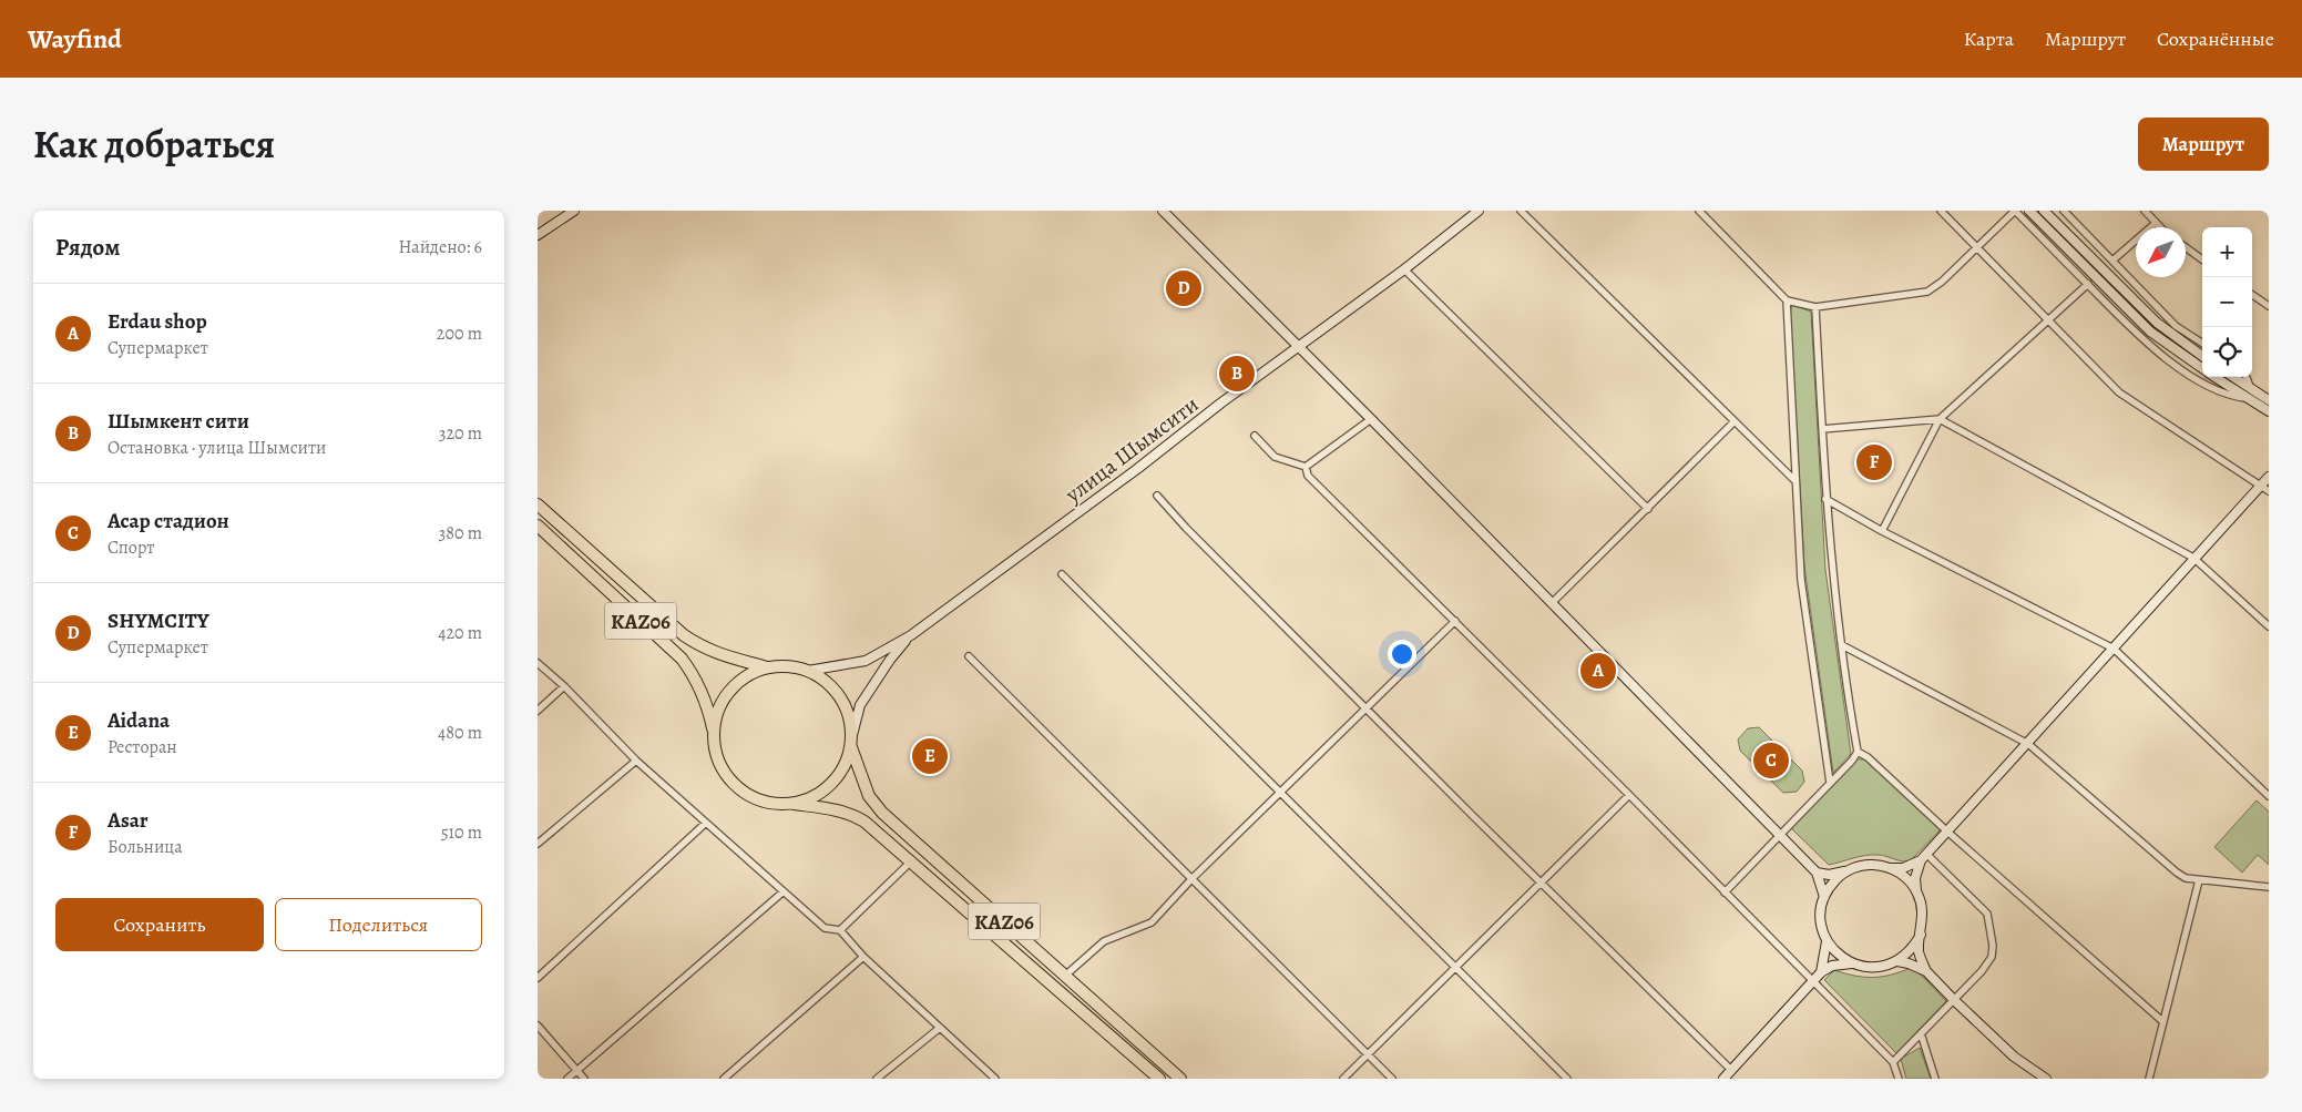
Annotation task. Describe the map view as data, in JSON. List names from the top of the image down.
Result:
{
  "streets": {
    "highway": ["KАZ06"],
    "street": ["улица Шымсити"]
  },
  "crossings": [
    ["улица Шымсити", "KАZ06"]
  ],
  "north": "bottom left",
  "page": {
    "header": "Wayfind",
    "nav": ["Карта", "Маршрут", "Сохранённые"],
    "title": "Как добраться",
    "buttons": [
      "Маршрут",
      ["Сохранить", "Поделиться"]
    ],
    "heading": ["Рядом", "Найдено: 6"],
    "map_buttons": ["+", "−"],
    "pins": [
      "D",
      "B",
      "F",
      "A",
      "E",
      "C"
    ],
    "list": [
      {
        "mark": "A",
        "name": "Erdau shop",
        "note": "Супермаркет",
        "value": "200 m"
      },
      {
        "mark": "B",
        "name": "Шымкент сити",
        "note": "Остановка · улица Шымсити",
        "value": "320 m"
      },
      {
        "mark": "C",
        "name": "Асар стадион",
        "note": "Спорт",
        "value": "380 m"
      },
      {
        "mark": "D",
        "name": "SHYMCITY",
        "note": "Супермаркет",
        "value": "420 m"
      },
      {
        "mark": "E",
        "name": "Aidana",
        "note": "Ресторан",
        "value": "480 m"
      },
      {
        "mark": "F",
        "name": "Asar",
        "note": "Больница",
        "value": "510 m"
      }
    ]
  }
}
